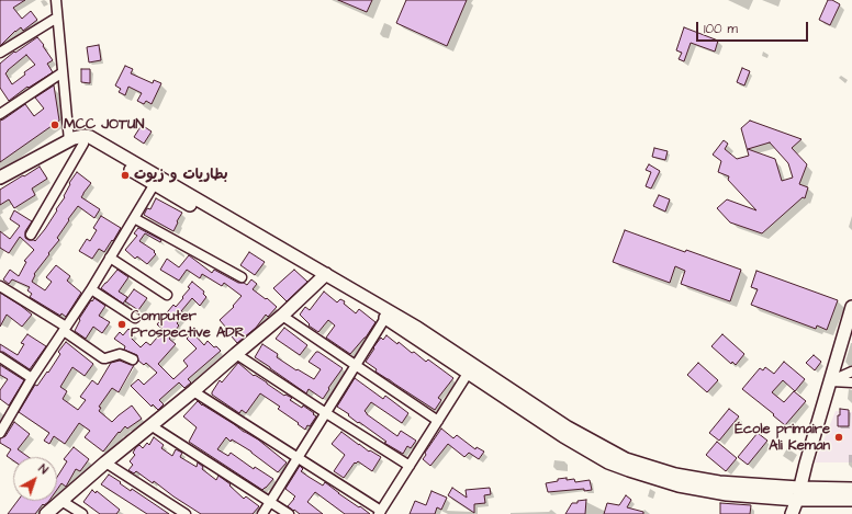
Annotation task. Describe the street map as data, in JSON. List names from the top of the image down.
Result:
{
  "places": [
    "MCC JOTUN",
    "بطاريات و زيوت",
    "Computer Prospective ADR",
    "École primaire Ali Keman"
  ],
  "scale_bar": "100 m",
  "north": "top right"
}
